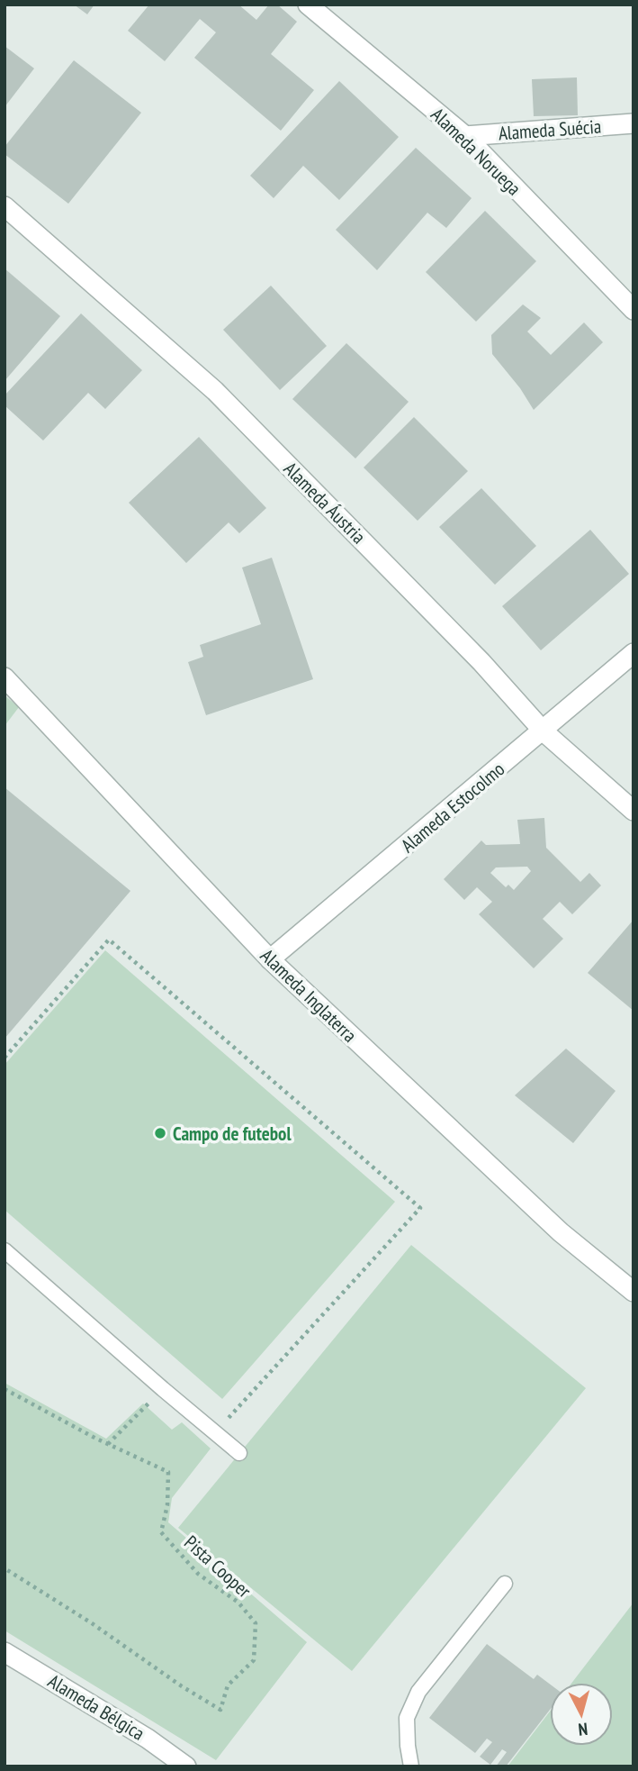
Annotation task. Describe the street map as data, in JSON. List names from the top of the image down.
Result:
{
  "streets": {
    "street": [
      "Alameda Suécia",
      "Alameda Noruega",
      "Alameda Áustria",
      "Alameda Estocolmo",
      "Alameda Inglaterra",
      "Alameda Bélgica"
    ],
    "path": ["Pista Cooper"]
  },
  "crossings": [
    ["Alameda Suécia", "Alameda Noruega"],
    ["Alameda Áustria", "Alameda Estocolmo"],
    ["Alameda Estocolmo", "Alameda Inglaterra"]
  ],
  "places": ["Campo de futebol"],
  "north": "bottom"
}
